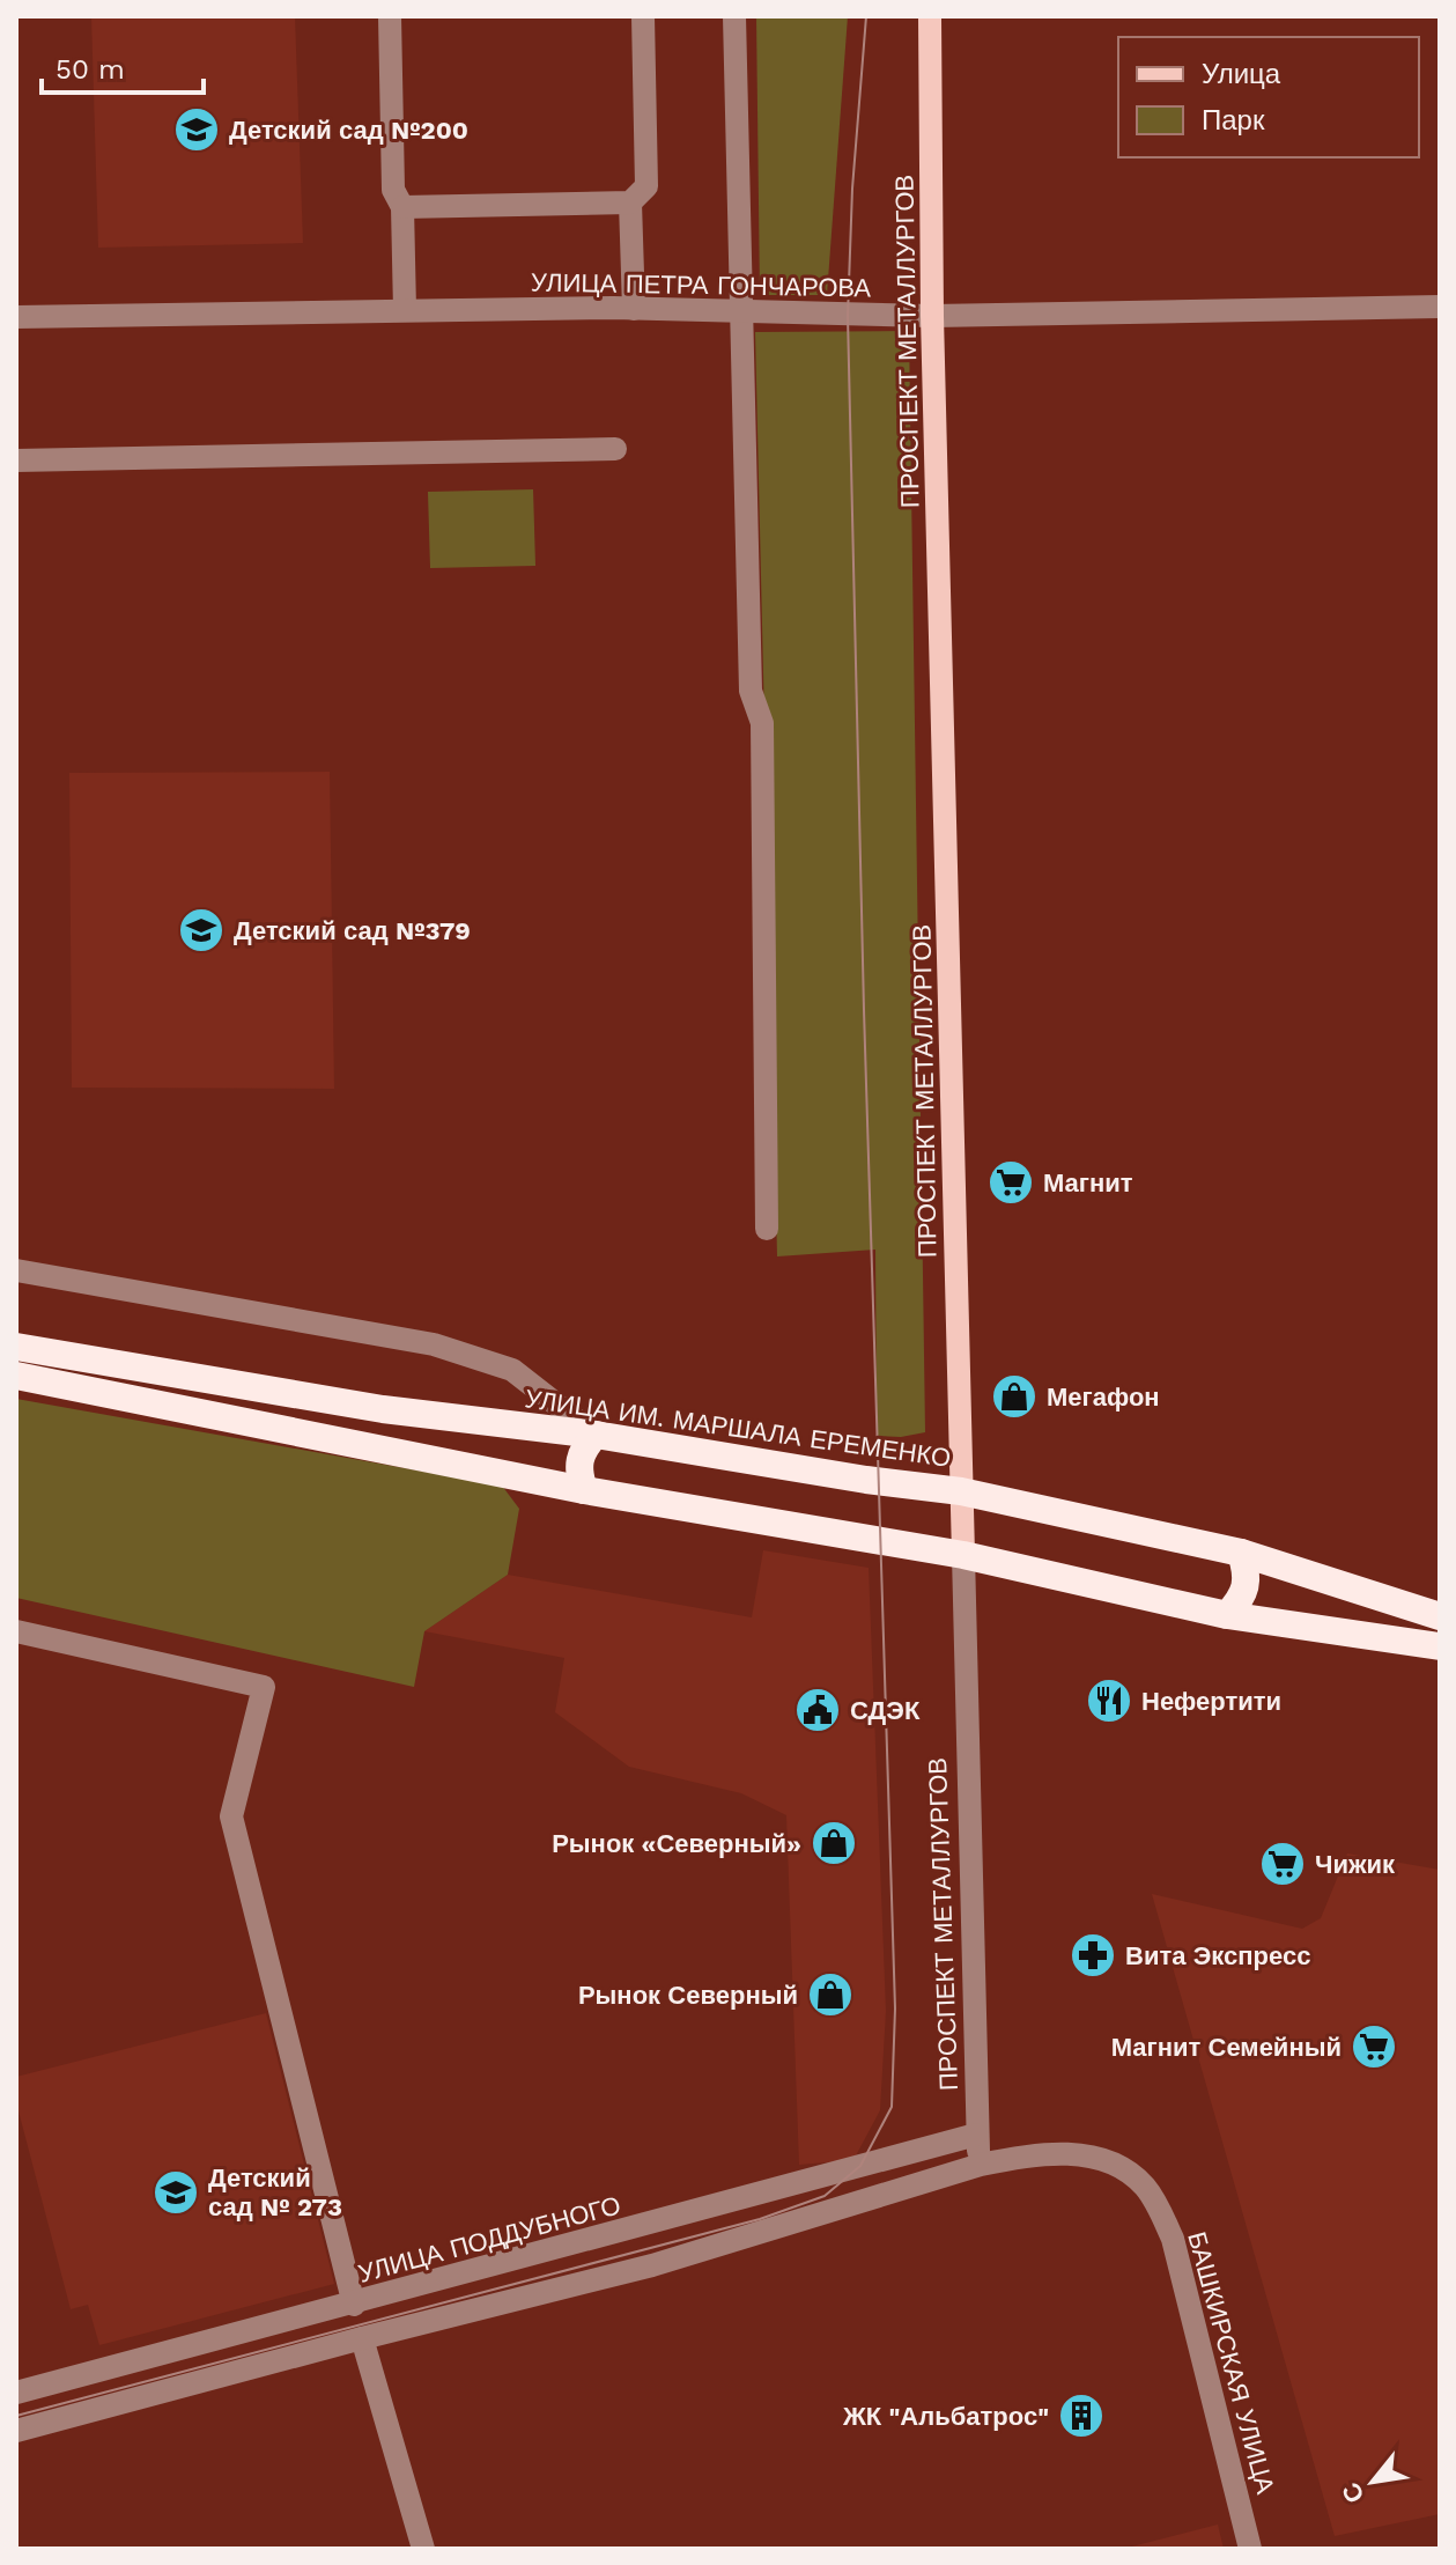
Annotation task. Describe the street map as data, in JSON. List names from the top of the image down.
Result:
{
  "streets": {
    "highway": ["УЛИЦА ИМ. МАРШАЛА ЕРЕМЕНКО"],
    "main road": ["ПРОСПЕКТ МЕТАЛЛУРГОВ"],
    "street": ["УЛИЦА ПЕТРА ГОНЧАРОВА", "УЛИЦА ПОДДУБНОГО", "БАШКИРСКАЯ УЛИЦА"]
  },
  "crossings": [
    ["УЛИЦА ПЕТРА ГОНЧАРОВА", "ПРОСПЕКТ МЕТАЛЛУРГОВ"],
    ["ПРОСПЕКТ МЕТАЛЛУРГОВ", "УЛИЦА ИМ. МАРШАЛА ЕРЕМЕНКО"],
    ["ПРОСПЕКТ МЕТАЛЛУРГОВ", "УЛИЦА ПОДДУБНОГО"],
    ["ПРОСПЕКТ МЕТАЛЛУРГОВ", "БАШКИРСКАЯ УЛИЦА"]
  ],
  "places": {
    "school or university": ["Детский сад №200", "Детский сад №379", "Детский сад № 273"],
    "supermarket": ["Магнит", "Чижик", "Магнит Семейный"],
    "shop": ["Мегафон", "Рынок «Северный»", "Рынок Северный"],
    "restaurant": ["Нефертити"],
    "public building": ["СДЭК"],
    "pharmacy": ["Вита Экспресс"],
    "building": ["ЖК \"Альбатрос\""]
  },
  "legend": ["Улица", "Парк"],
  "scale_bar": "50 m",
  "north": "bottom left"
}
